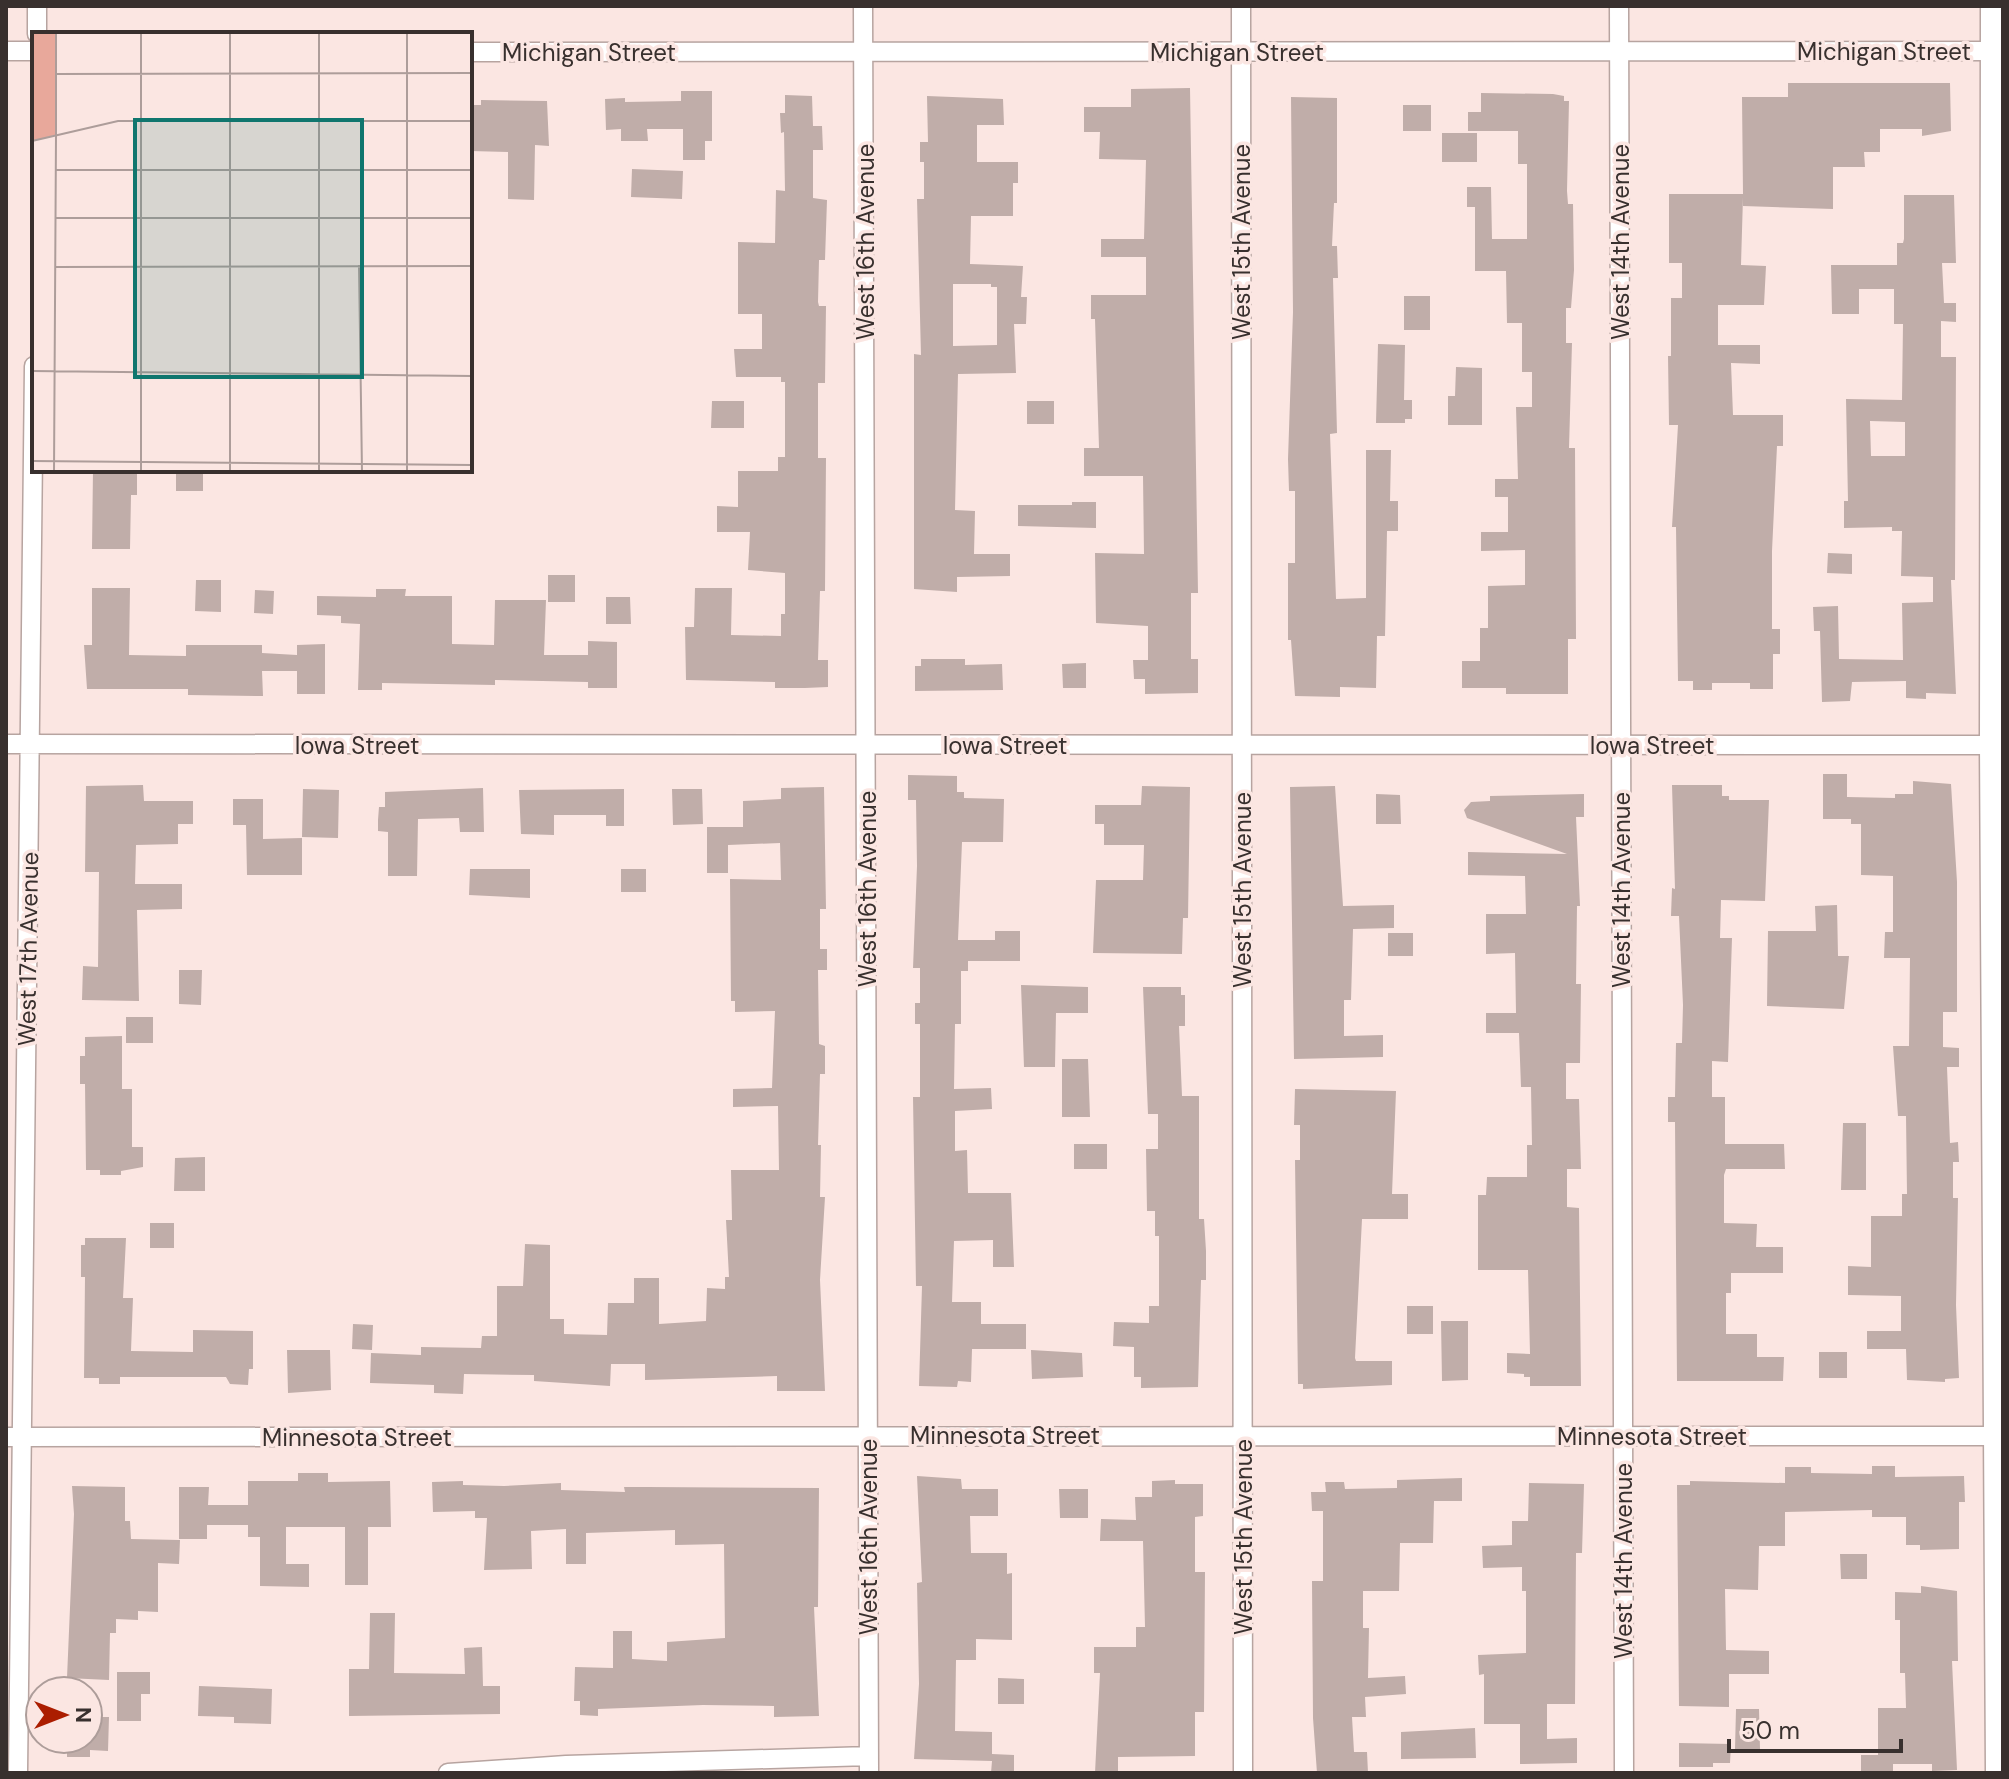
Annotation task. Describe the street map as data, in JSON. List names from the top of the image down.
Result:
{
  "streets": {
    "street": [
      "Michigan Street",
      "West 16th Avenue",
      "West 15th Avenue",
      "West 14th Avenue",
      "Iowa Street",
      "West 17th Avenue",
      "Minnesota Street"
    ]
  },
  "crossings": [
    ["Michigan Street", "West 16th Avenue"],
    ["Michigan Street", "West 15th Avenue"],
    ["Michigan Street", "West 14th Avenue"],
    ["West 16th Avenue", "Iowa Street"],
    ["West 16th Avenue", "Minnesota Street"],
    ["West 15th Avenue", "Iowa Street"],
    ["West 15th Avenue", "Minnesota Street"],
    ["West 14th Avenue", "Iowa Street"],
    ["West 14th Avenue", "Minnesota Street"],
    ["Iowa Street", "West 17th Avenue"],
    ["West 17th Avenue", "Minnesota Street"]
  ],
  "scale_bar": "50 m",
  "north": "right"
}
